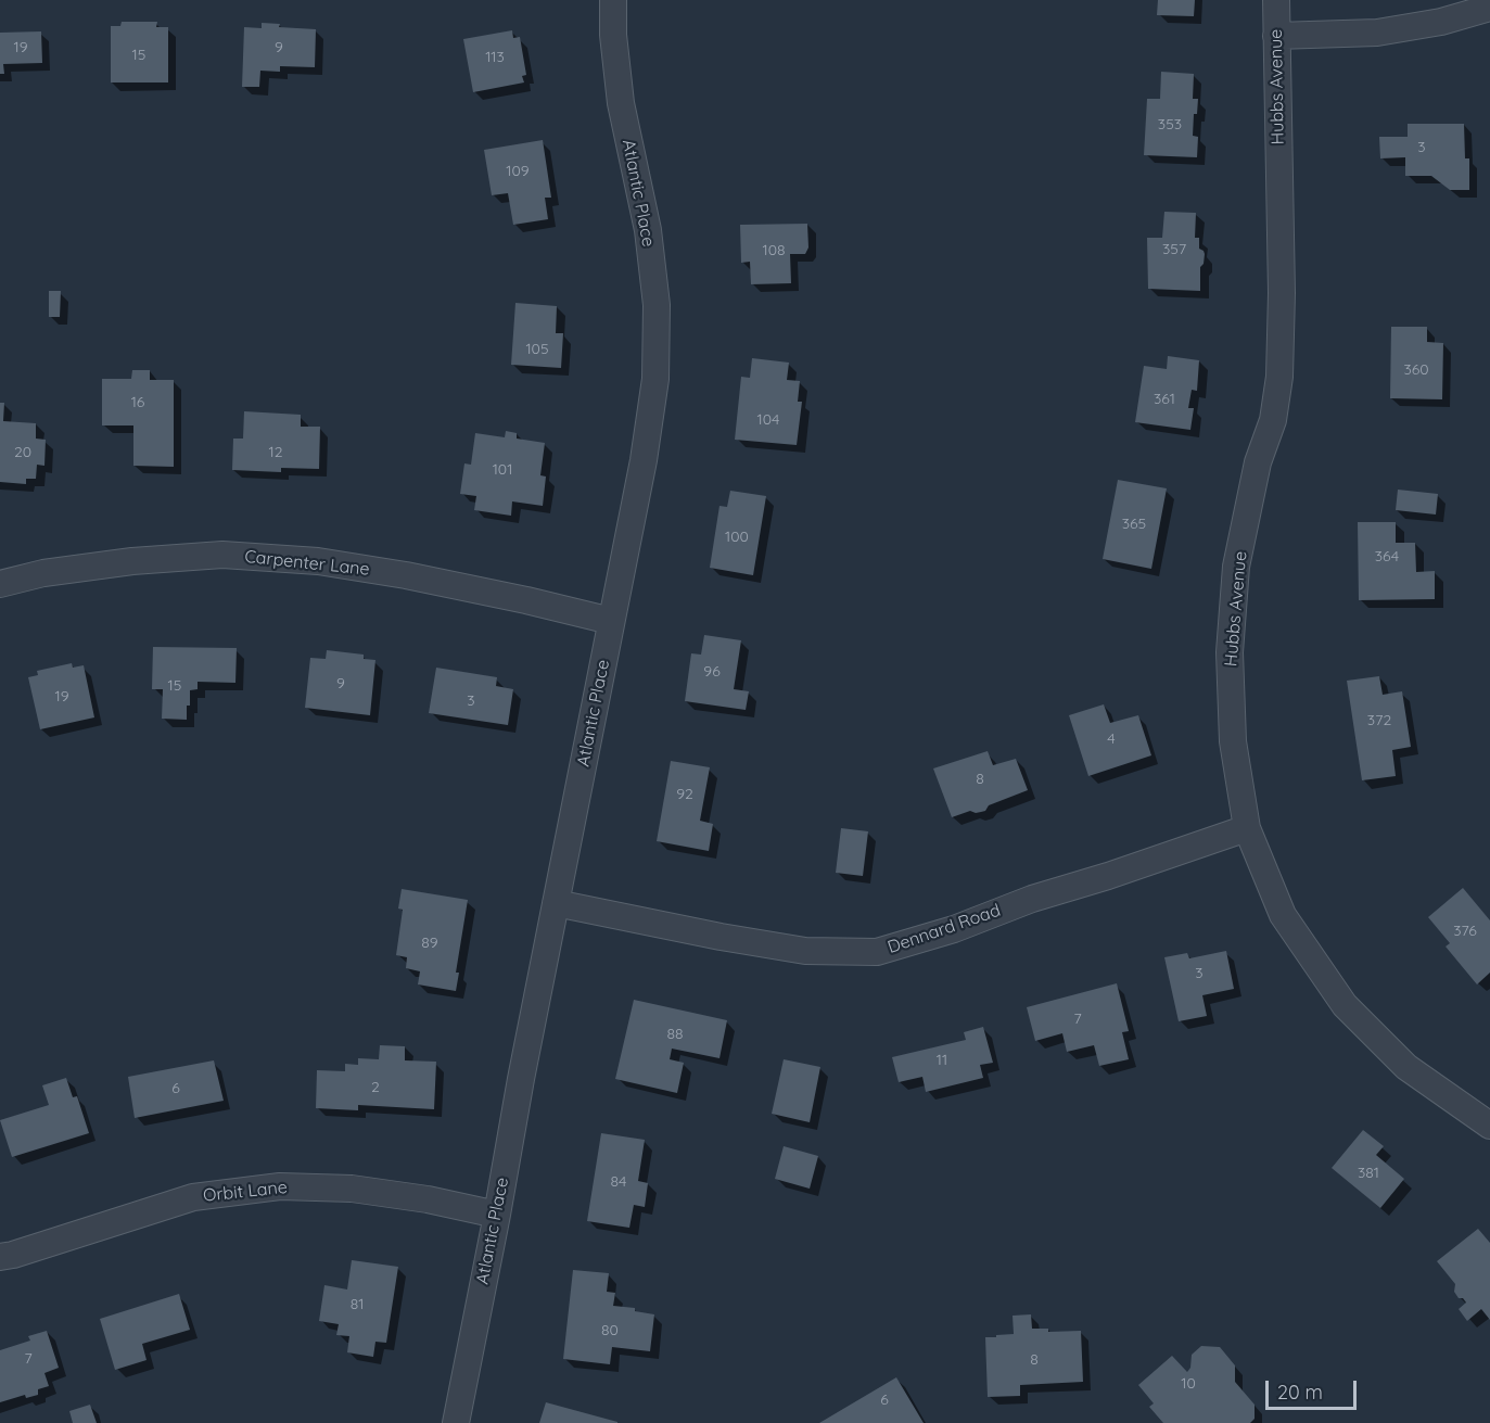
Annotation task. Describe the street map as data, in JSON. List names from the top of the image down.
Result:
{
  "streets": {
    "street": [
      "Hubbs Avenue",
      "Atlantic Place",
      "Carpenter Lane",
      "Dennard Road",
      "Orbit Lane"
    ]
  },
  "crossings": [
    ["Hubbs Avenue", "Dennard Road"],
    ["Atlantic Place", "Carpenter Lane"],
    ["Atlantic Place", "Dennard Road"],
    ["Atlantic Place", "Orbit Lane"]
  ],
  "house_numbers": [
    "19",
    "9",
    "15",
    "113",
    "353",
    "3",
    "109",
    "357",
    "108",
    "105",
    "360",
    "361",
    "16",
    "104",
    "20",
    "12",
    "101",
    "365",
    "100",
    "364",
    "96",
    "9",
    "15",
    "19",
    "3",
    "372",
    "4",
    "8",
    "92",
    "376",
    "89",
    "3",
    "7",
    "88",
    "11",
    "2",
    "6",
    "381",
    "84",
    "81",
    "80",
    "7",
    "8",
    "10",
    "6"
  ],
  "scale_bar": "20 m"
}
